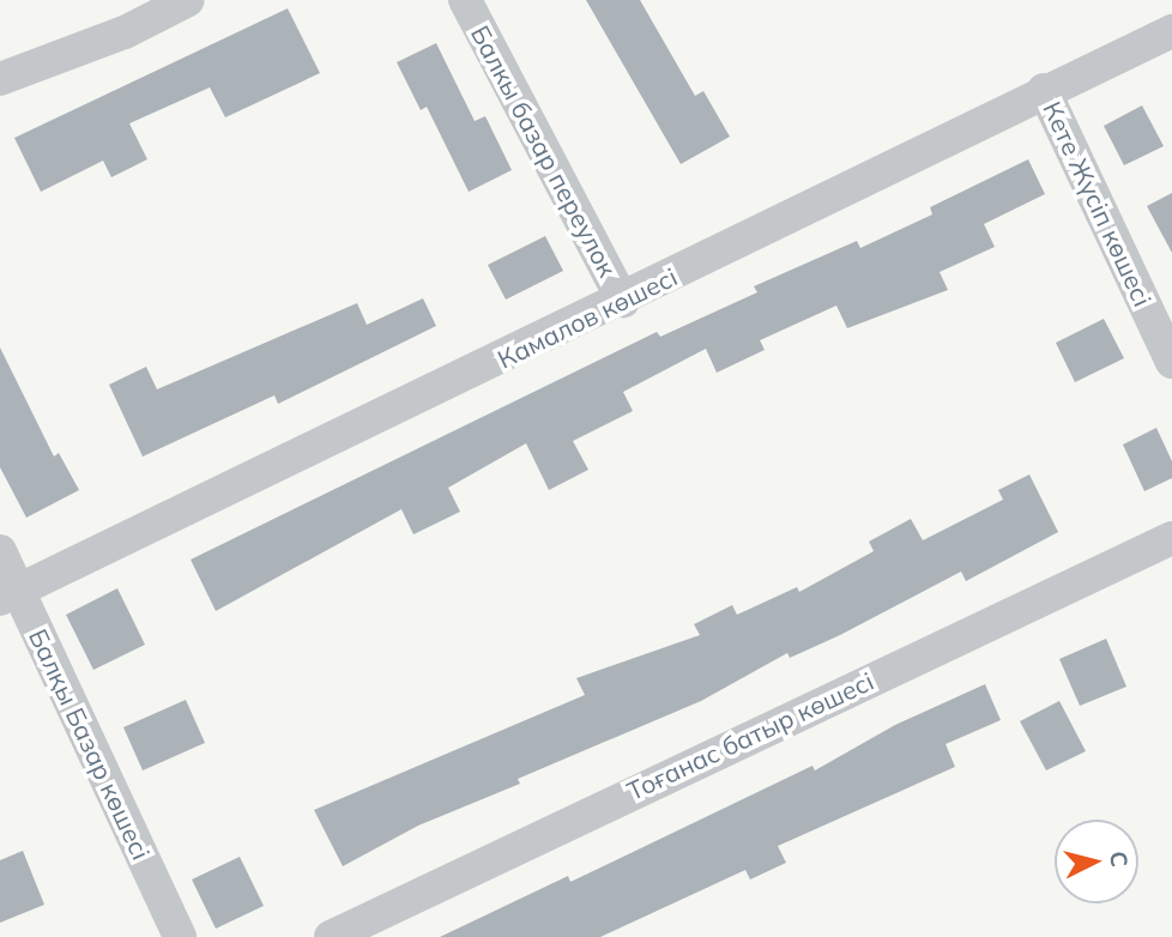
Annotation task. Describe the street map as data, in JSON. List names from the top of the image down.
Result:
{
  "streets": {
    "street": [
      "Балкы базар переулок",
      "Кете Жүсіп көшесі",
      "Камалов көшесі",
      "Тоғанас батыр көшесі",
      "Балқы Базар көшесі"
    ]
  },
  "crossings": [
    ["Балкы базар переулок", "Камалов көшесі"],
    ["Кете Жүсіп көшесі", "Камалов көшесі"],
    ["Камалов көшесі", "Балқы Базар көшесі"]
  ],
  "north": "right"
}
